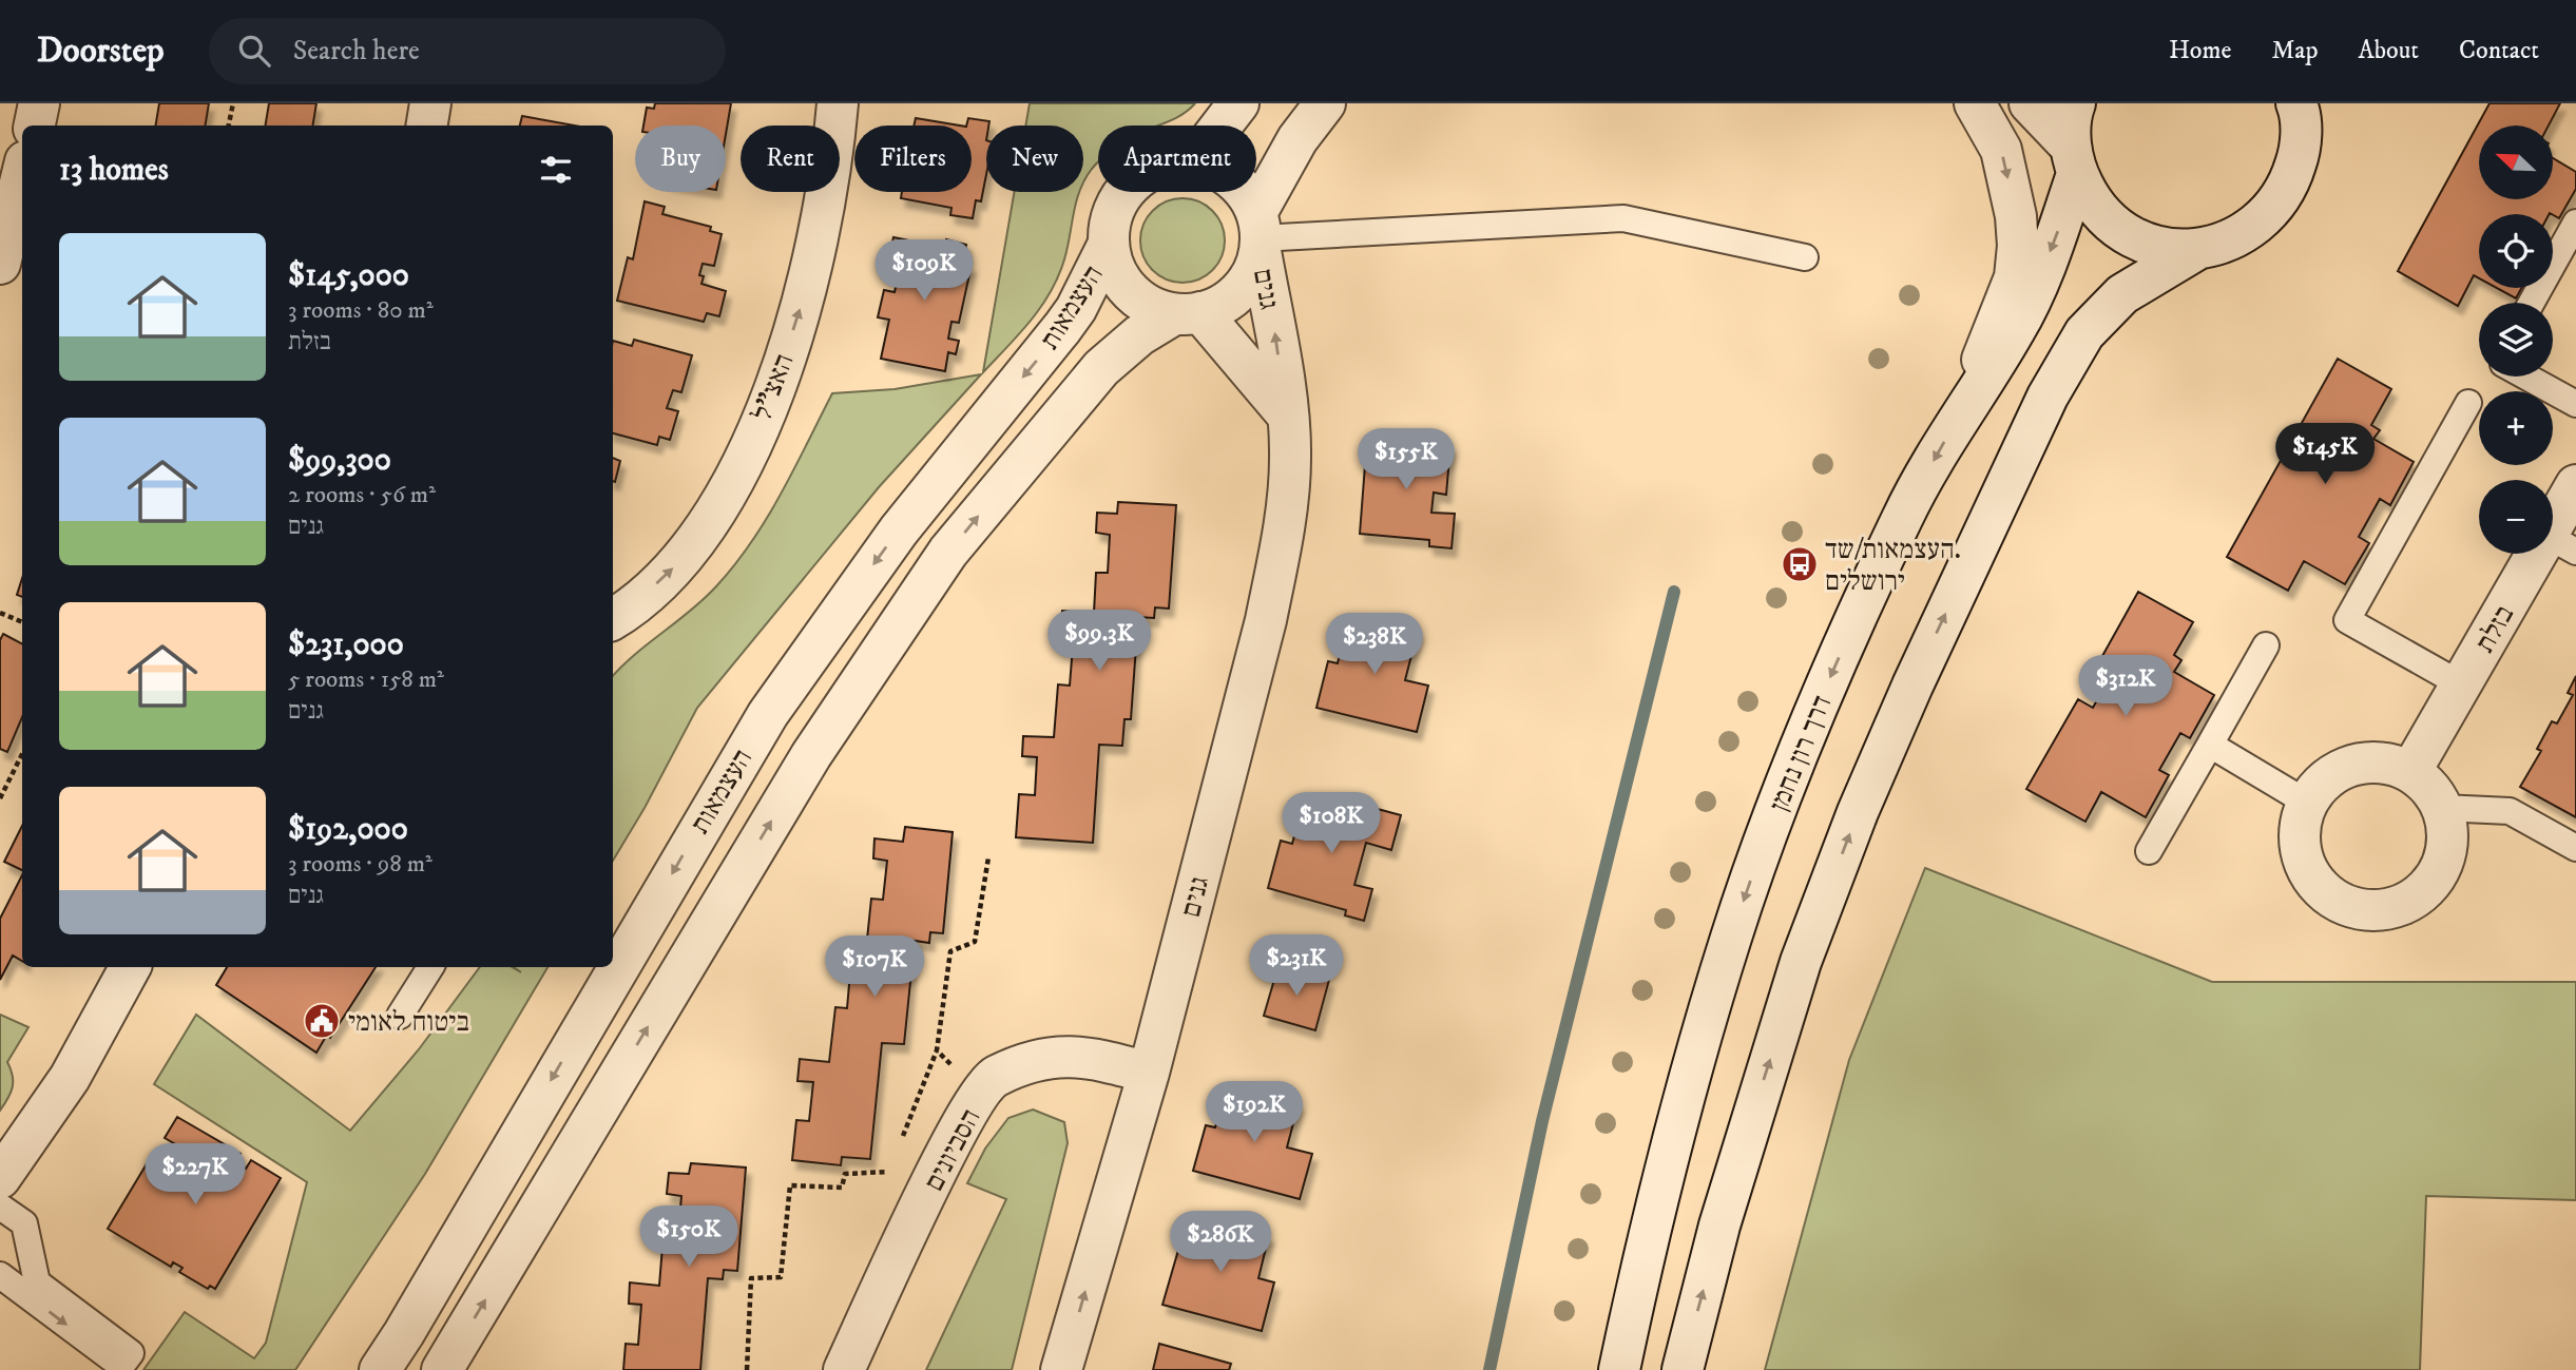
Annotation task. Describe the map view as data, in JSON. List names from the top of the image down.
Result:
{
  "streets": {
    "street": [
      "גנים",
      "העצמאות",
      "האצ\"ל",
      "בזלת",
      "דרך רון נחמן",
      "הסביונים"
    ]
  },
  "crossings": [
    ["גנים", "הסביונים"]
  ],
  "one_way": ["גנים", "האצ\"ל"],
  "places": {
    "bus stop": ["העצמאות/שד. ירושלים"],
    "public building": ["ביטוח לאומי"]
  },
  "north": "top left",
  "page": {
    "header": "Doorstep",
    "search": "Search here",
    "nav": [
      "Home",
      "Map",
      "About",
      "Contact"
    ],
    "map_buttons": ["+", "−"],
    "chip": [
      "Buy",
      "Rent",
      "Filters",
      "New",
      "Apartment"
    ],
    "heading": "13 homes",
    "list": [
      {
        "name": "$145,000",
        "note": "3 rooms · 80 m² · בזלת"
      },
      {
        "name": "$99,300",
        "note": "2 rooms · 56 m² · גנים"
      },
      {
        "name": "$231,000",
        "note": "5 rooms · 158 m² · גנים"
      },
      {
        "name": "$192,000",
        "note": "3 rooms · 98 m² · גנים"
      }
    ],
    "price": [
      "$109K",
      "$145K",
      "$155K",
      "$99.3K",
      "$238K",
      "$312K",
      "$108K",
      "$231K",
      "$107K",
      "$192K",
      "$227K",
      "$150K",
      "$286K"
    ]
  }
}
